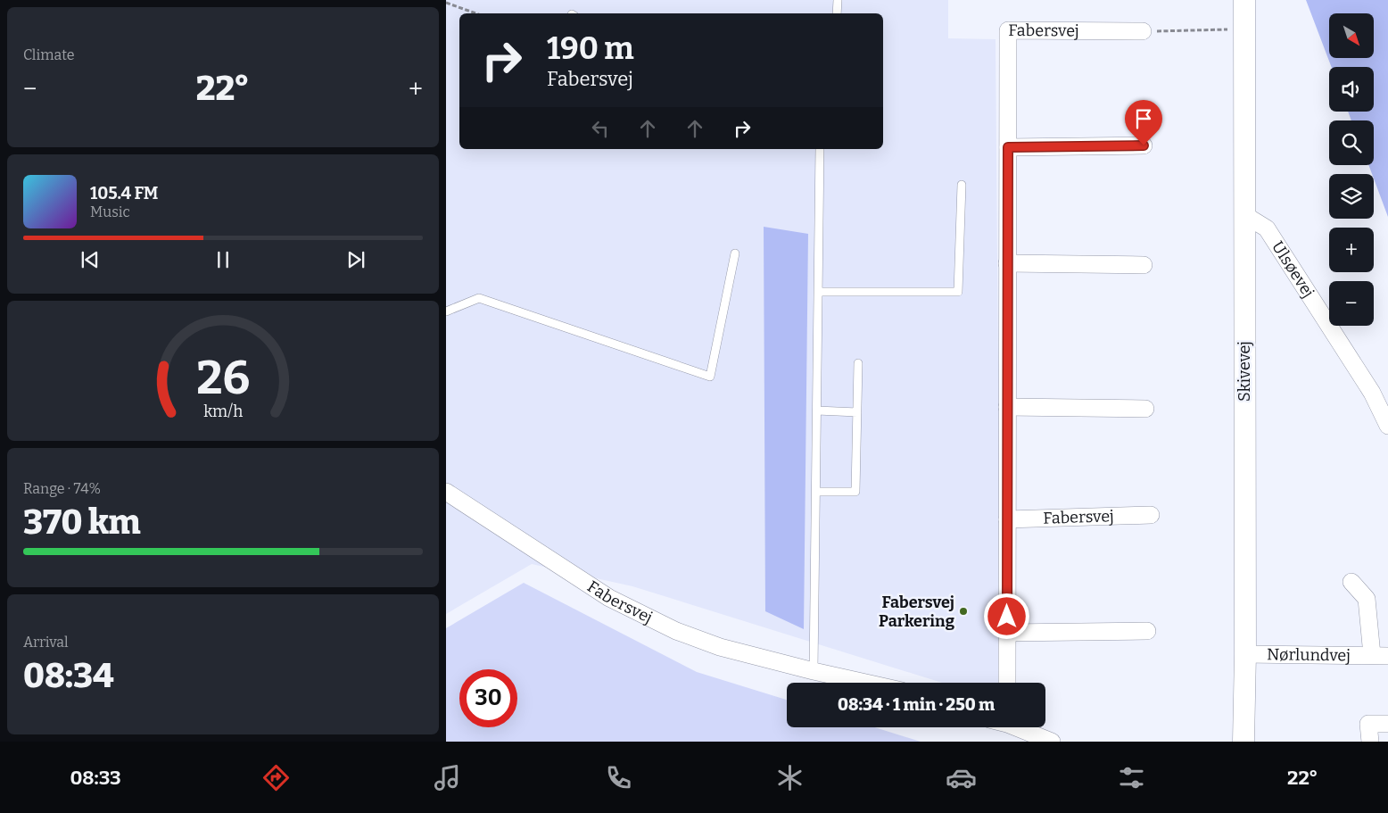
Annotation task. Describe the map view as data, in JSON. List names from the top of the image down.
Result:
{
  "streets": {
    "street": [
      "Fabersvej",
      "Ulsøevej",
      "Skivevej",
      "Nørlundvej"
    ]
  },
  "crossings": [
    ["Ulsøevej", "Skivevej"],
    ["Skivevej", "Nørlundvej"]
  ],
  "places": ["Fabersvej Parkering"],
  "north": "bottom right",
  "page": {
    "tile": [
      "Climate",
      ["Range · 74%", "370 km"],
      ["Arrival", "08:34"]
    ],
    "map_buttons": ["+", "−"],
    "turn": ["190 m", "Fabersvej"],
    "heat": ["−", "22°", "+"],
    "song": ["105.4 FM", "Music"],
    "limit": "30",
    "trip": "08:34 · 1 min · 250 m",
    "tabs": ["08:33", "22°"],
    "gauge": ["26", "km/h"]
  }
}
